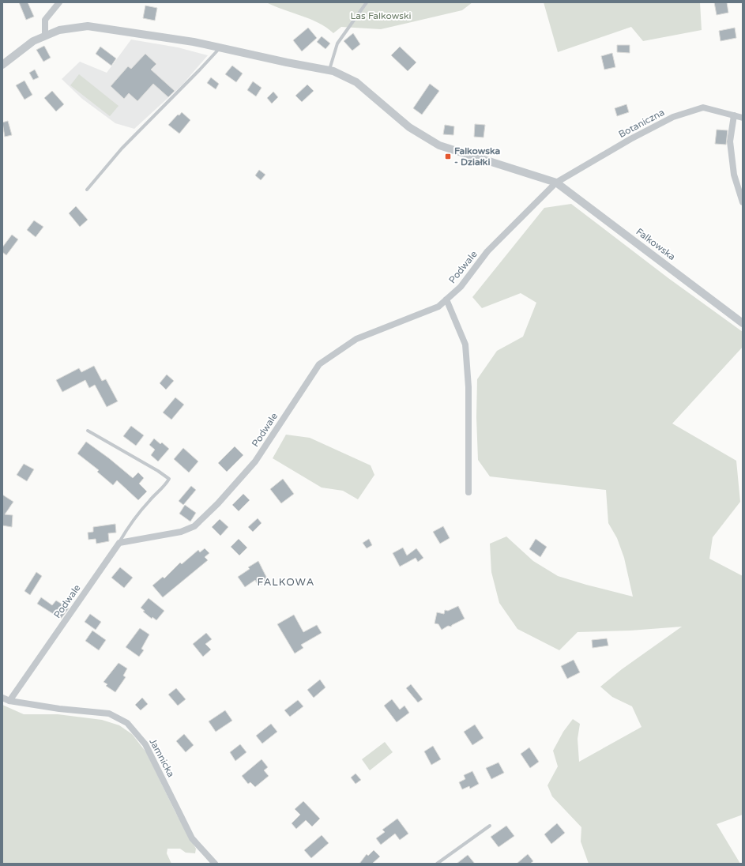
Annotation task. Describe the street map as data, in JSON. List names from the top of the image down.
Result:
{
  "streets": {
    "street": [
      "Botaniczna",
      "Falkowska",
      "Podwale",
      "Jamnicka"
    ]
  },
  "crossings": [
    ["Botaniczna", "Falkowska"],
    ["Botaniczna", "Podwale"],
    ["Falkowska", "Podwale"],
    ["Podwale", "Jamnicka"]
  ],
  "districts": ["FALKOWA"],
  "parks": ["Las Falkowski"],
  "places": {
    "transit": ["Falkowska - Działki"]
  }
}
